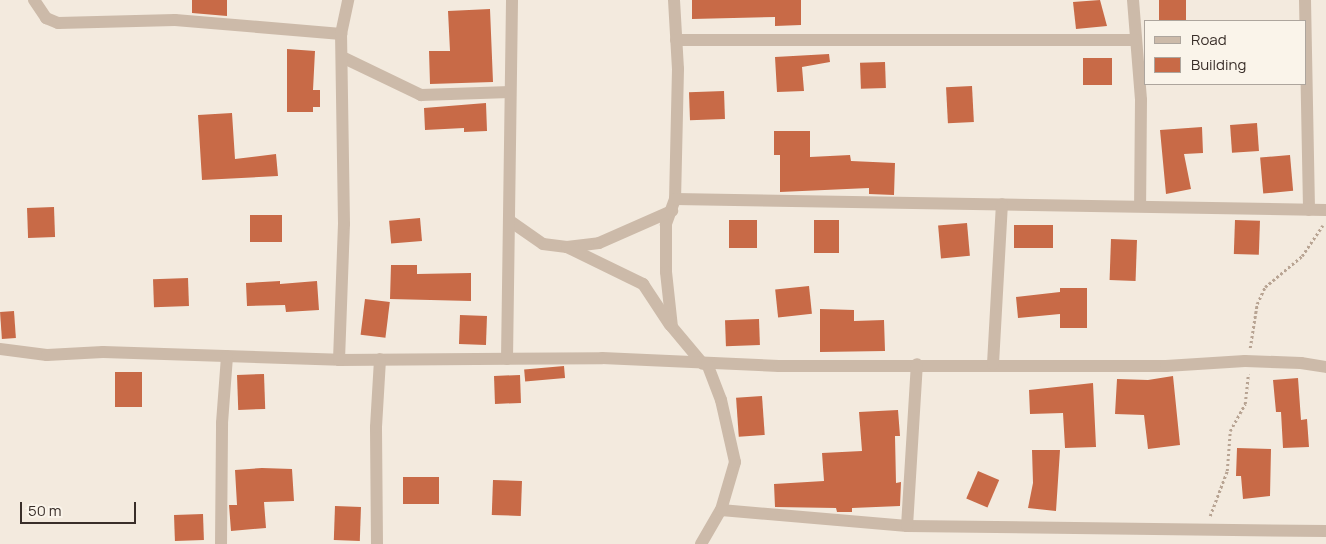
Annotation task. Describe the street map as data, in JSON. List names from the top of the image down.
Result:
{
  "legend": ["Road", "Building"],
  "scale_bar": "50 m"
}
